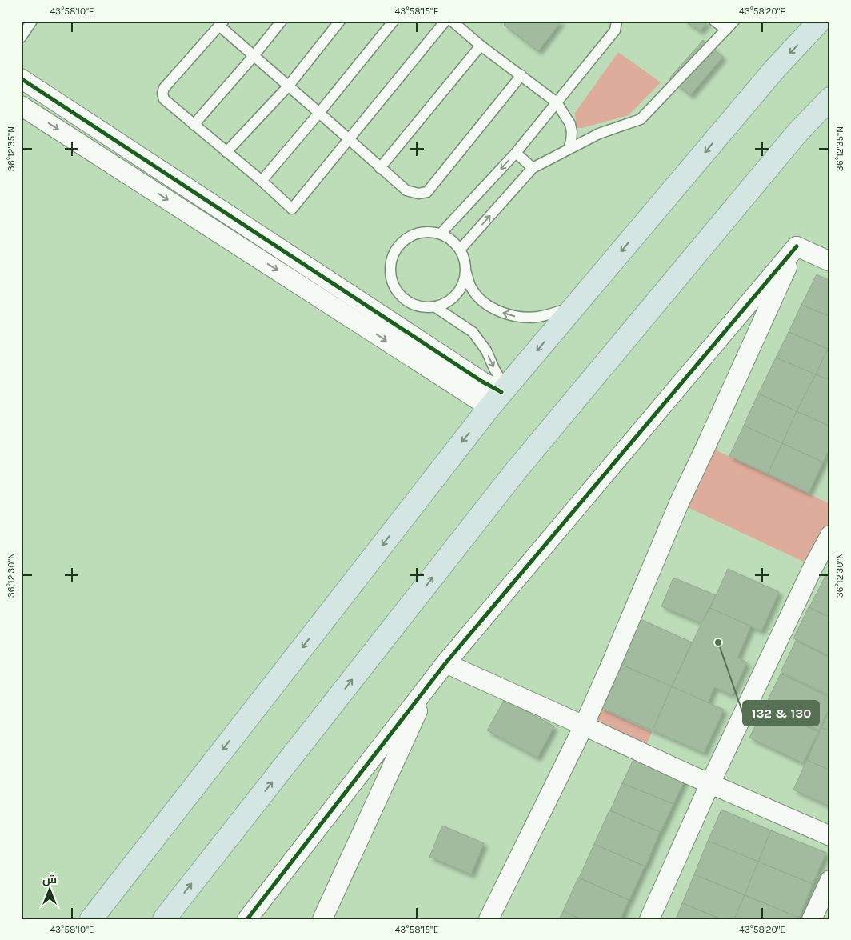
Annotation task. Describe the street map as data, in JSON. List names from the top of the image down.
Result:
{
  "places": ["132 & 130"],
  "north": "top",
  "coordinates": [
    "43°58'10\"E",
    "43°58'15\"E",
    "43°58'20\"E",
    "36°12'35\"N",
    "36°12'30\"N"
  ]
}
